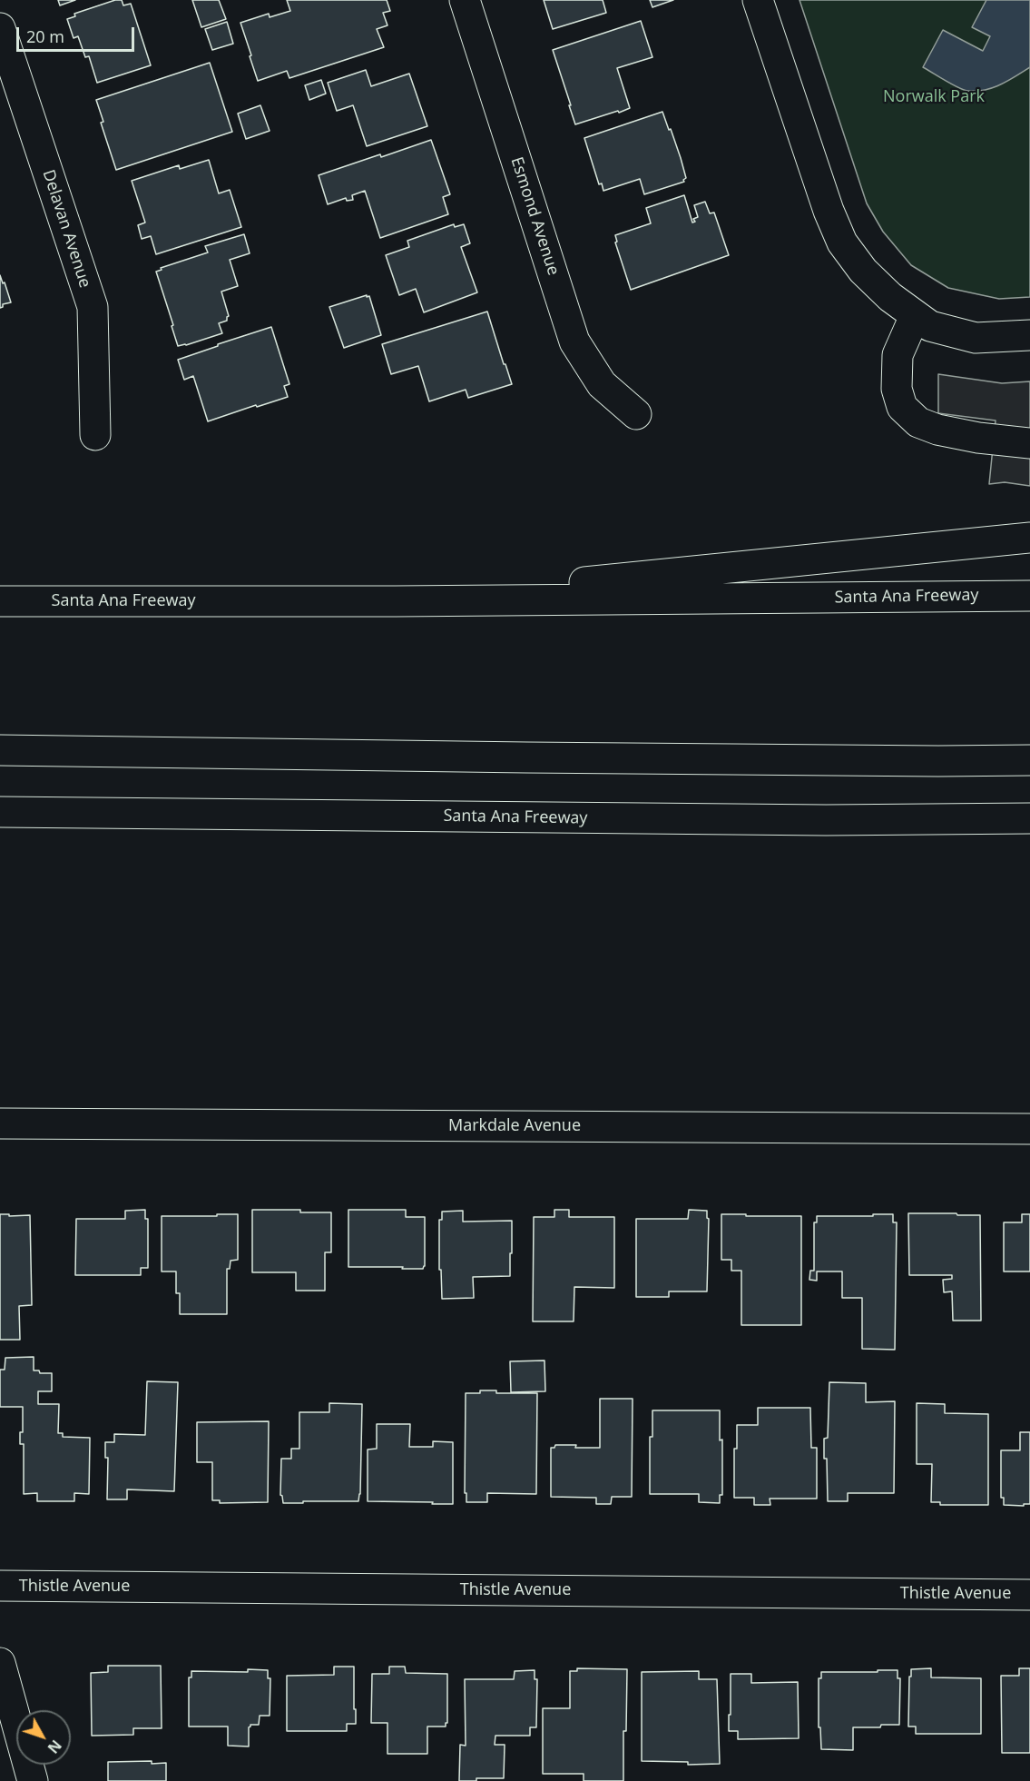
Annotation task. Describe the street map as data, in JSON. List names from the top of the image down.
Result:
{
  "streets": {
    "main road": [
      "Esmond Avenue",
      "Delavan Avenue",
      "Santa Ana Freeway",
      "Markdale Avenue",
      "Thistle Avenue"
    ]
  },
  "parks": ["Norwalk Park"],
  "scale_bar": "20 m",
  "north": "bottom right"
}
